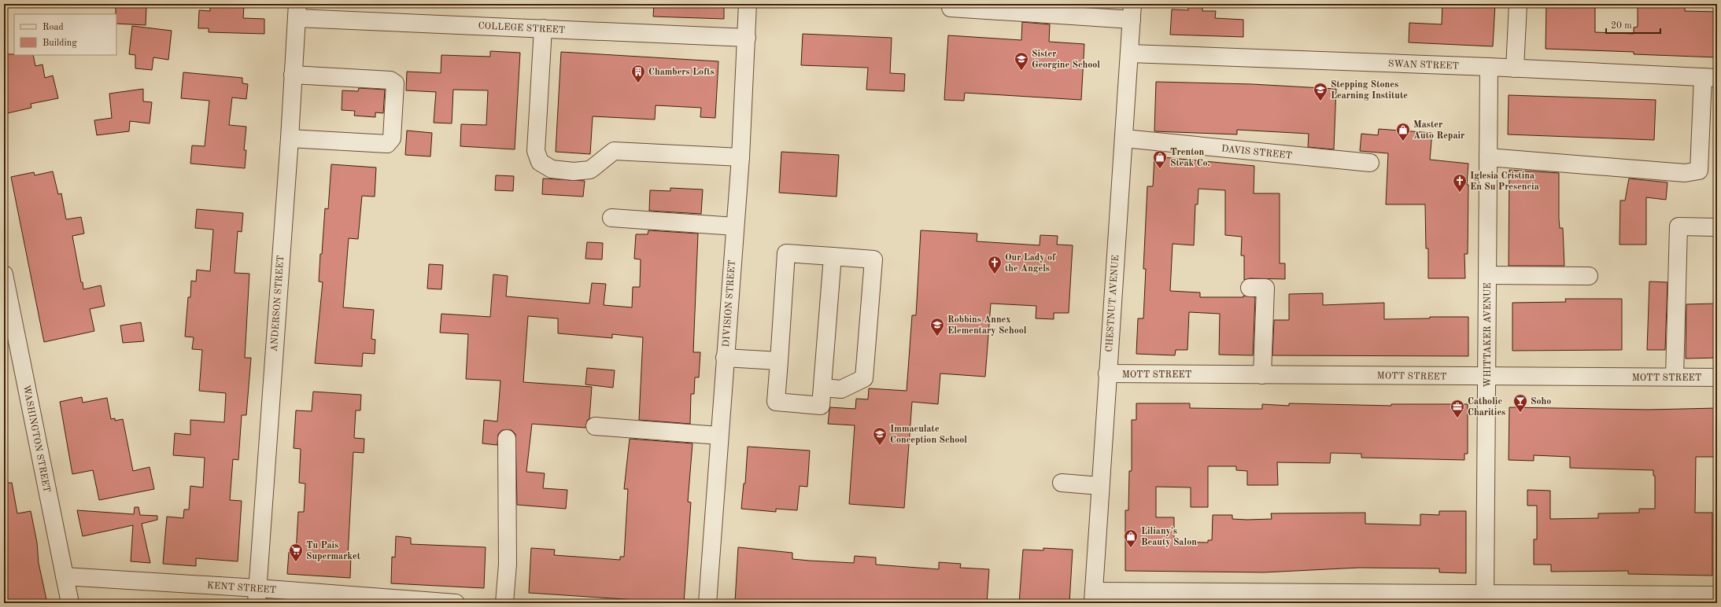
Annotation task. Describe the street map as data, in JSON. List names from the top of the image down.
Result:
{
  "streets": {
    "street": [
      "COLLEGE STREET",
      "SWAN STREET",
      "DAVIS STREET",
      "ANDERSON STREET",
      "DIVISION STREET",
      "CHESTNUT AVENUE",
      "WHITTAKER AVENUE",
      "MOTT STREET",
      "WASHINGTON STREET",
      "KENT STREET"
    ]
  },
  "crossings": [
    ["COLLEGE STREET", "ANDERSON STREET"],
    ["COLLEGE STREET", "DIVISION STREET"],
    ["SWAN STREET", "CHESTNUT AVENUE"],
    ["SWAN STREET", "WHITTAKER AVENUE"],
    ["DAVIS STREET", "CHESTNUT AVENUE"],
    ["ANDERSON STREET", "KENT STREET"],
    ["CHESTNUT AVENUE", "MOTT STREET"],
    ["WHITTAKER AVENUE", "MOTT STREET"],
    ["WASHINGTON STREET", "KENT STREET"]
  ],
  "places": {
    "school or university": [
      "Sister Georgine School",
      "Stepping Stones Learning Institute",
      "Robbins Annex Elementary School",
      "Immaculate Conception School"
    ],
    "building": ["Chambers Lofts"],
    "shop": ["Master Auto Repair", "Trenton Steak Co.", "Liliany's Beauty Salon"],
    "church": ["Iglesia Cristina En Su Presencia", "Our Lady of the Angels"],
    "bar": ["Soho"],
    "office": ["Catholic Charities"],
    "supermarket": ["Tu Pais Supermarket"]
  },
  "legend": ["Road", "Building"],
  "scale_bar": "20 m"
}
